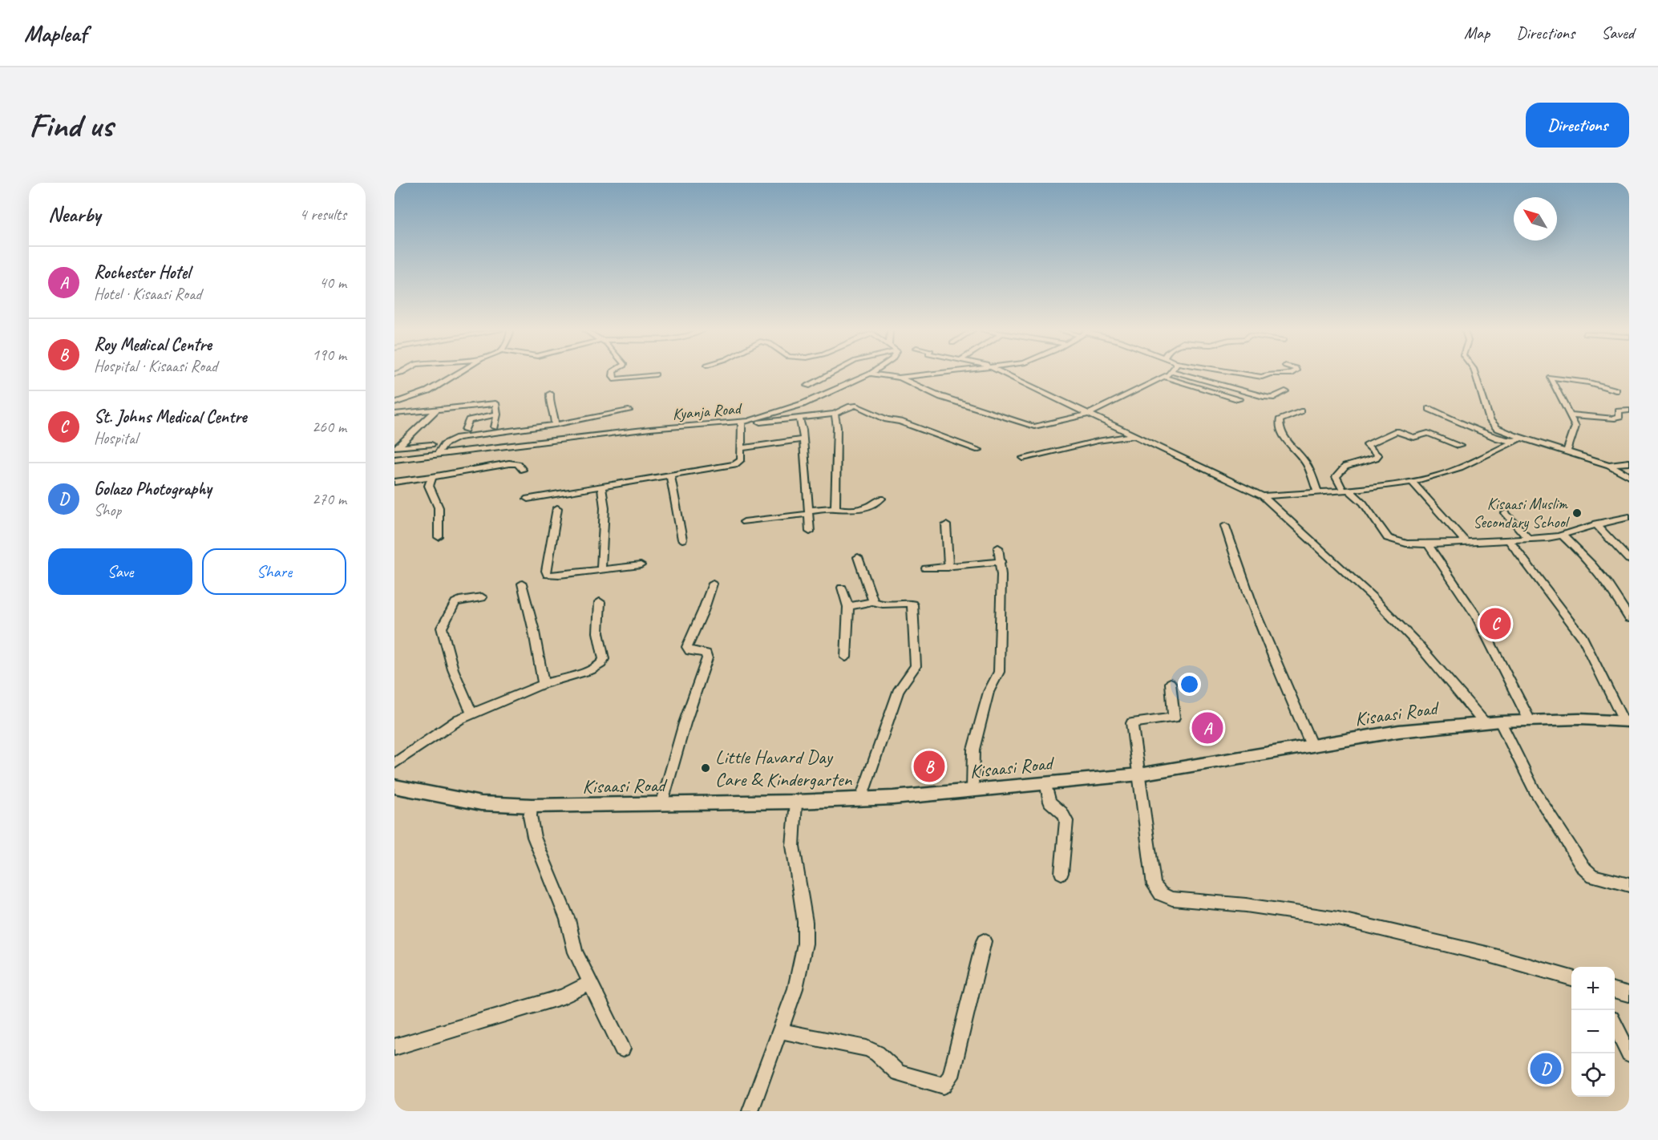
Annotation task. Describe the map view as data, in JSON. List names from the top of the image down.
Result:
{
  "streets": {
    "main road": ["Kisaasi Road"],
    "street": ["Kyanja Road"]
  },
  "places": ["Kisaasi Muslim Secondary School", "Little Havard Day Care & Kindergarten"],
  "north": "top left",
  "page": {
    "header": "Mapleaf",
    "nav": ["Map", "Directions", "Saved"],
    "buttons": [
      "Directions",
      ["Save", "Share"]
    ],
    "title": "Find us",
    "heading": ["Nearby", "4 results"],
    "list": [
      {
        "mark": "A",
        "name": "Rochester Hotel",
        "note": "Hotel · Kisaasi Road",
        "value": "40 m"
      },
      {
        "mark": "B",
        "name": "Roy Medical Centre",
        "note": "Hospital · Kisaasi Road",
        "value": "190 m"
      },
      {
        "mark": "C",
        "name": "St. Johns Medical Centre",
        "note": "Hospital",
        "value": "260 m"
      },
      {
        "mark": "D",
        "name": "Golazo Photography",
        "note": "Shop",
        "value": "270 m"
      }
    ],
    "pins": [
      "C",
      "A",
      "B",
      "D"
    ],
    "map_buttons": ["+", "−"]
  }
}
